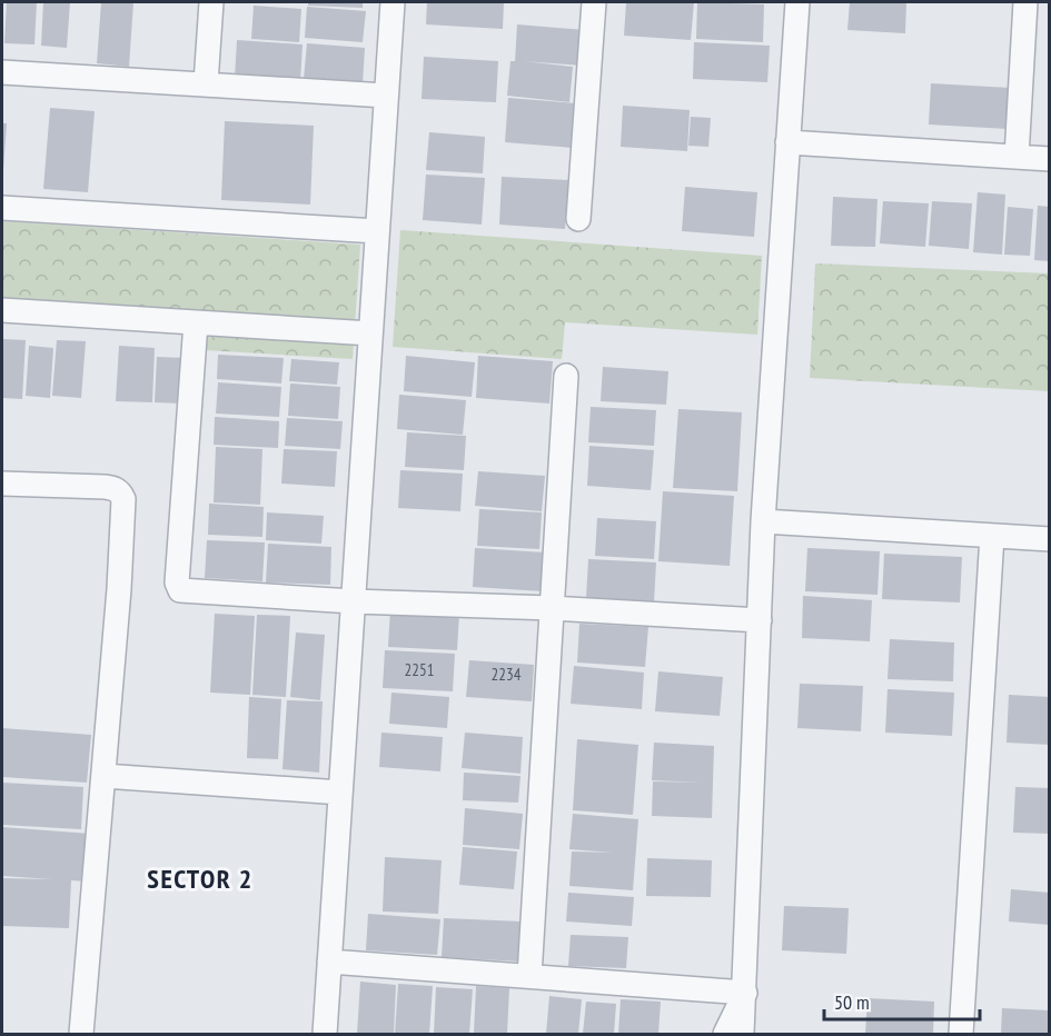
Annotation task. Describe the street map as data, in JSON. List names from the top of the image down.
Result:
{
  "districts": ["SECTOR 2"],
  "house_numbers": ["2251", "2234"],
  "scale_bar": "50 m"
}
